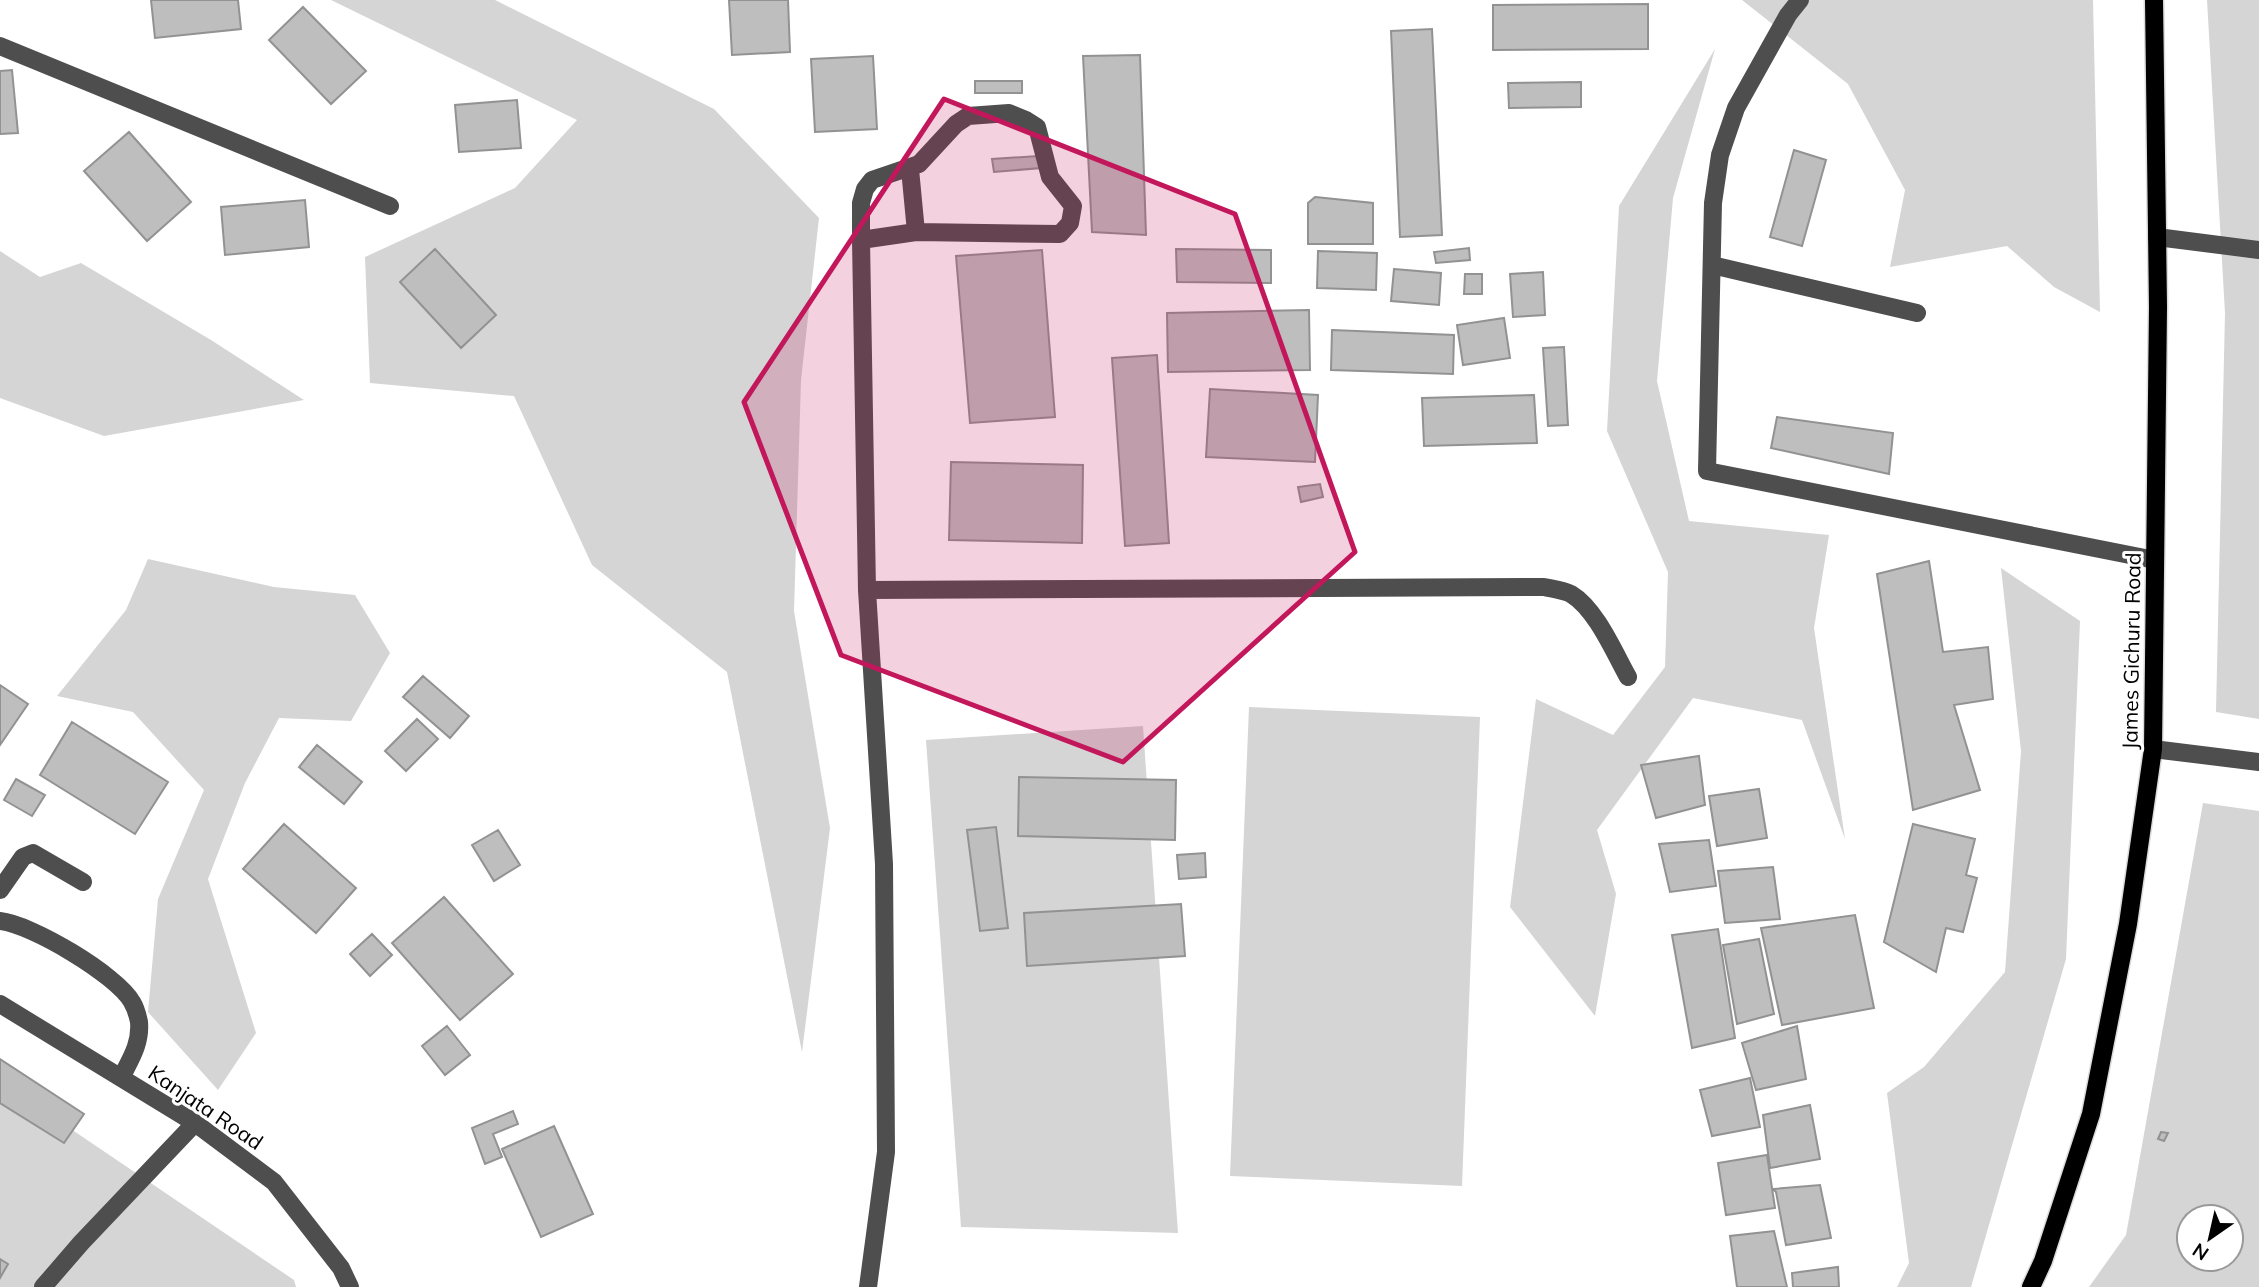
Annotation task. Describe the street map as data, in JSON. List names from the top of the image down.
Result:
{
  "streets": {
    "main road": ["James Gichuru Road"],
    "street": ["Kanjata Road"]
  },
  "north": "bottom left"
}
